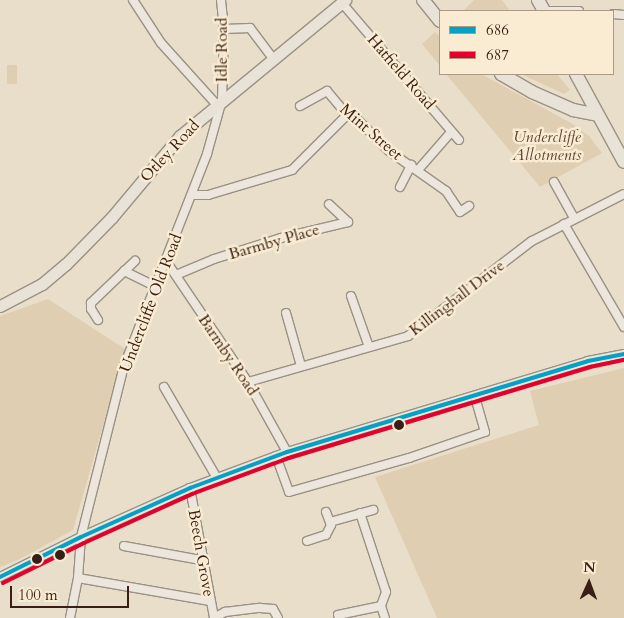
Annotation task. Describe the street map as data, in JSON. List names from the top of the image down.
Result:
{
  "streets": {
    "main road": ["Otley Road"],
    "street": [
      "Idle Road",
      "Hatfield Road",
      "Mint Street",
      "Barmby Place",
      "Killinghall Drive",
      "Undercliffe Old Road",
      "Barmby Road",
      "Beech Grove"
    ]
  },
  "crossings": [
    ["Idle Road", "Otley Road"],
    ["Idle Road", "Undercliffe Old Road"],
    ["Hatfield Road", "Mint Street"],
    ["Hatfield Road", "Otley Road"],
    ["Otley Road", "Undercliffe Old Road"],
    ["Barmby Place", "Barmby Road"],
    ["Killinghall Drive", "Barmby Road"],
    ["Undercliffe Old Road", "Barmby Road"]
  ],
  "parks": ["Undercliffe Allotments"],
  "lines": ["transit line 686", "transit line 687"],
  "legend": ["686", "687"],
  "scale_bar": "100 m",
  "north": "top"
}
